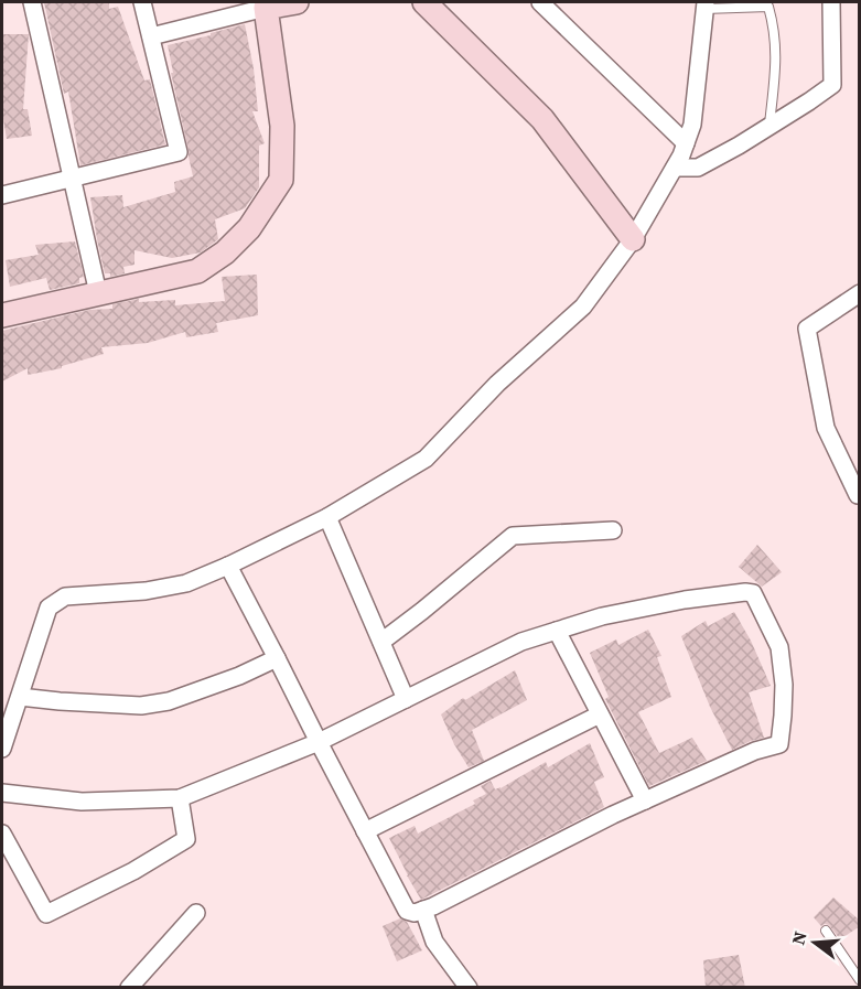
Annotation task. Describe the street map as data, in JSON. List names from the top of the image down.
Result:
{
  "north": "left"
}
